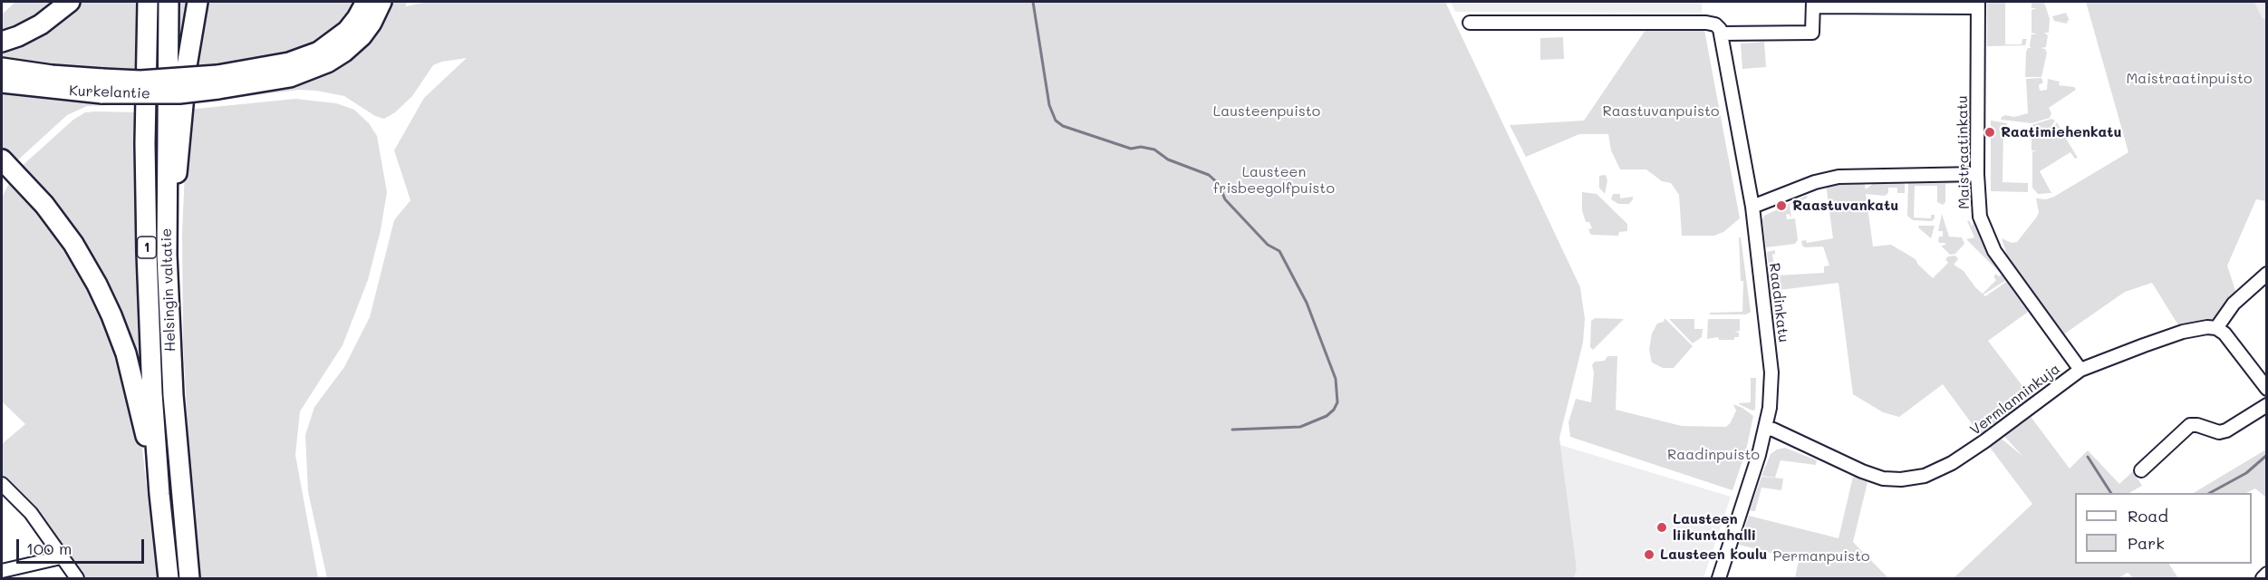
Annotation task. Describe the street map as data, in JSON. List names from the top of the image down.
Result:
{
  "streets": {
    "highway": ["Kurkelantie", "1", "Helsingin valtatie"],
    "street": ["Maistraatinkatu", "Raadinkatu", "Vermlanninkuja"]
  },
  "crossings": [
    ["Maistraatinkatu", "Vermlanninkuja"],
    ["Raadinkatu", "Vermlanninkuja"]
  ],
  "parks": [
    "Maistraatinpuisto",
    "Lausteenpuisto",
    "Raastuvanpuisto",
    "Lausteen frisbeegolfpuisto",
    "Raadinpuisto",
    "Permanpuisto"
  ],
  "places": [
    "Raatimiehenkatu",
    "Raastuvankatu",
    "Lausteen liikuntahalli",
    "Lausteen koulu"
  ],
  "legend": ["Road", "Park"],
  "scale_bar": "100 m"
}
